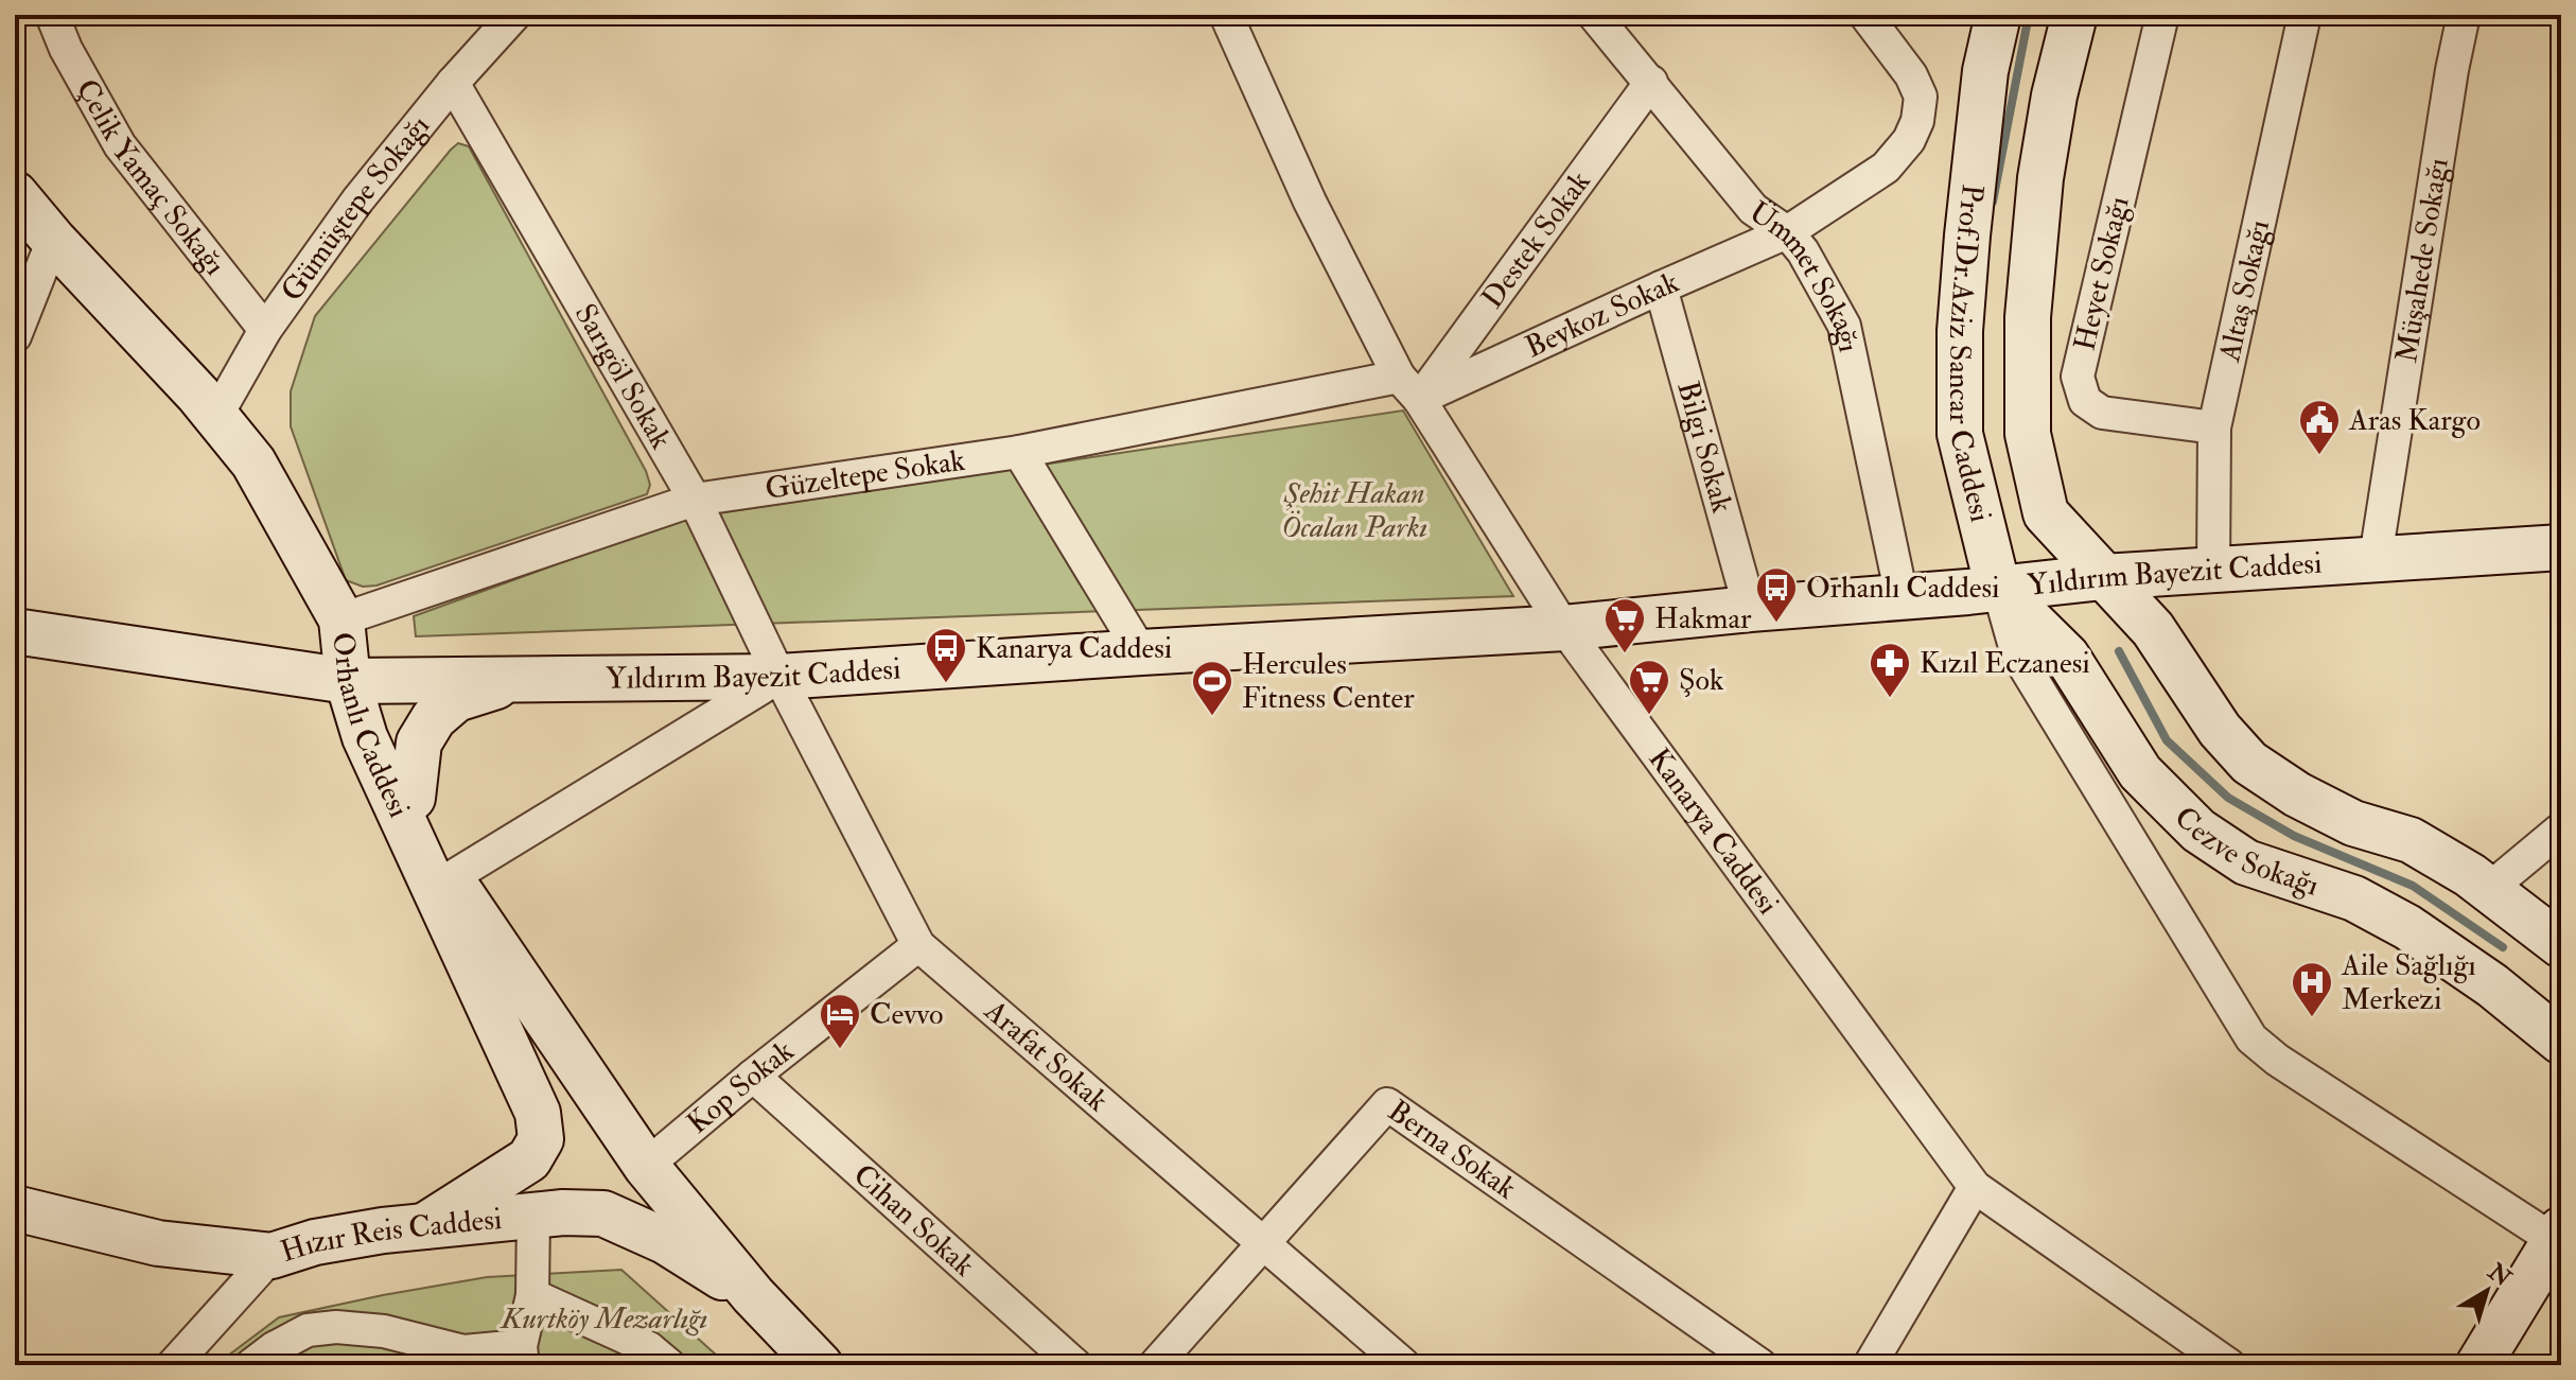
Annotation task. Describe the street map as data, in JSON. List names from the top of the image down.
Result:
{
  "streets": {
    "street": [
      "Çelik Yamaç Sokağı",
      "Gümüştepe Sokağı",
      "Destek Sokak",
      "Müşahede Sokağı",
      "Heyet Sokağı",
      "Ümmet Sokağı",
      "Altaş Sokağı",
      "Beykoz Sokak",
      "Prof.Dr.Aziz Sancar Caddesi",
      "Sarıgöl Sokak",
      "Bilgi Sokak",
      "Güzeltepe Sokak",
      "Yıldırım Bayezit Caddesi",
      "Orhanlı Caddesi",
      "Kanarya Caddesi",
      "Cezve Sokağı",
      "Arafat Sokak",
      "Kop Sokak",
      "Berna Sokak",
      "Cihan Sokak",
      "Hızır Reis Caddesi"
    ]
  },
  "crossings": [
    ["Çelik Yamaç Sokağı", "Gümüştepe Sokağı"],
    ["Gümüştepe Sokağı", "Sarıgöl Sokak"],
    ["Gümüştepe Sokağı", "Orhanlı Caddesi"],
    ["Destek Sokak", "Ümmet Sokağı"],
    ["Destek Sokak", "Beykoz Sokak"],
    ["Destek Sokak", "Güzeltepe Sokak"],
    ["Destek Sokak", "Kanarya Caddesi"],
    ["Müşahede Sokağı", "Yıldırım Bayezit Caddesi"],
    ["Heyet Sokağı", "Altaş Sokağı"],
    ["Ümmet Sokağı", "Beykoz Sokak"],
    ["Ümmet Sokağı", "Yıldırım Bayezit Caddesi"],
    ["Altaş Sokağı", "Yıldırım Bayezit Caddesi"],
    ["Beykoz Sokak", "Bilgi Sokak"],
    ["Beykoz Sokak", "Güzeltepe Sokak"],
    ["Beykoz Sokak", "Kanarya Caddesi"],
    ["Prof.Dr.Aziz Sancar Caddesi", "Yıldırım Bayezit Caddesi"],
    ["Prof.Dr.Aziz Sancar Caddesi", "Cezve Sokağı"],
    ["Sarıgöl Sokak", "Güzeltepe Sokak"],
    ["Sarıgöl Sokak", "Yıldırım Bayezit Caddesi"],
    ["Sarıgöl Sokak", "Arafat Sokak"],
    ["Bilgi Sokak", "Yıldırım Bayezit Caddesi"],
    ["Güzeltepe Sokak", "Orhanlı Caddesi"],
    ["Güzeltepe Sokak", "Kanarya Caddesi"],
    ["Yıldırım Bayezit Caddesi", "Orhanlı Caddesi"],
    ["Yıldırım Bayezit Caddesi", "Kanarya Caddesi"],
    ["Yıldırım Bayezit Caddesi", "Cezve Sokağı"],
    ["Yıldırım Bayezit Caddesi", "Arafat Sokak"],
    ["Orhanlı Caddesi", "Hızır Reis Caddesi"],
    ["Arafat Sokak", "Kop Sokak"],
    ["Arafat Sokak", "Berna Sokak"],
    ["Kop Sokak", "Cihan Sokak"]
  ],
  "parks": ["Şehit Hakan Öcalan Parkı", "Kurtköy Mezarlığı"],
  "places": {
    "public building": ["Aras Kargo"],
    "bus stop": ["Orhanlı Caddesi", "Kanarya Caddesi"],
    "supermarket": ["Hakmar", "Şok"],
    "pharmacy": ["Kızıl Eczanesi"],
    "sports": ["Hercules Fitness Center"],
    "hospital": ["Aile Sağlığı Merkezi"],
    "hotel": ["Cevvo"]
  },
  "north": "top right"
}
